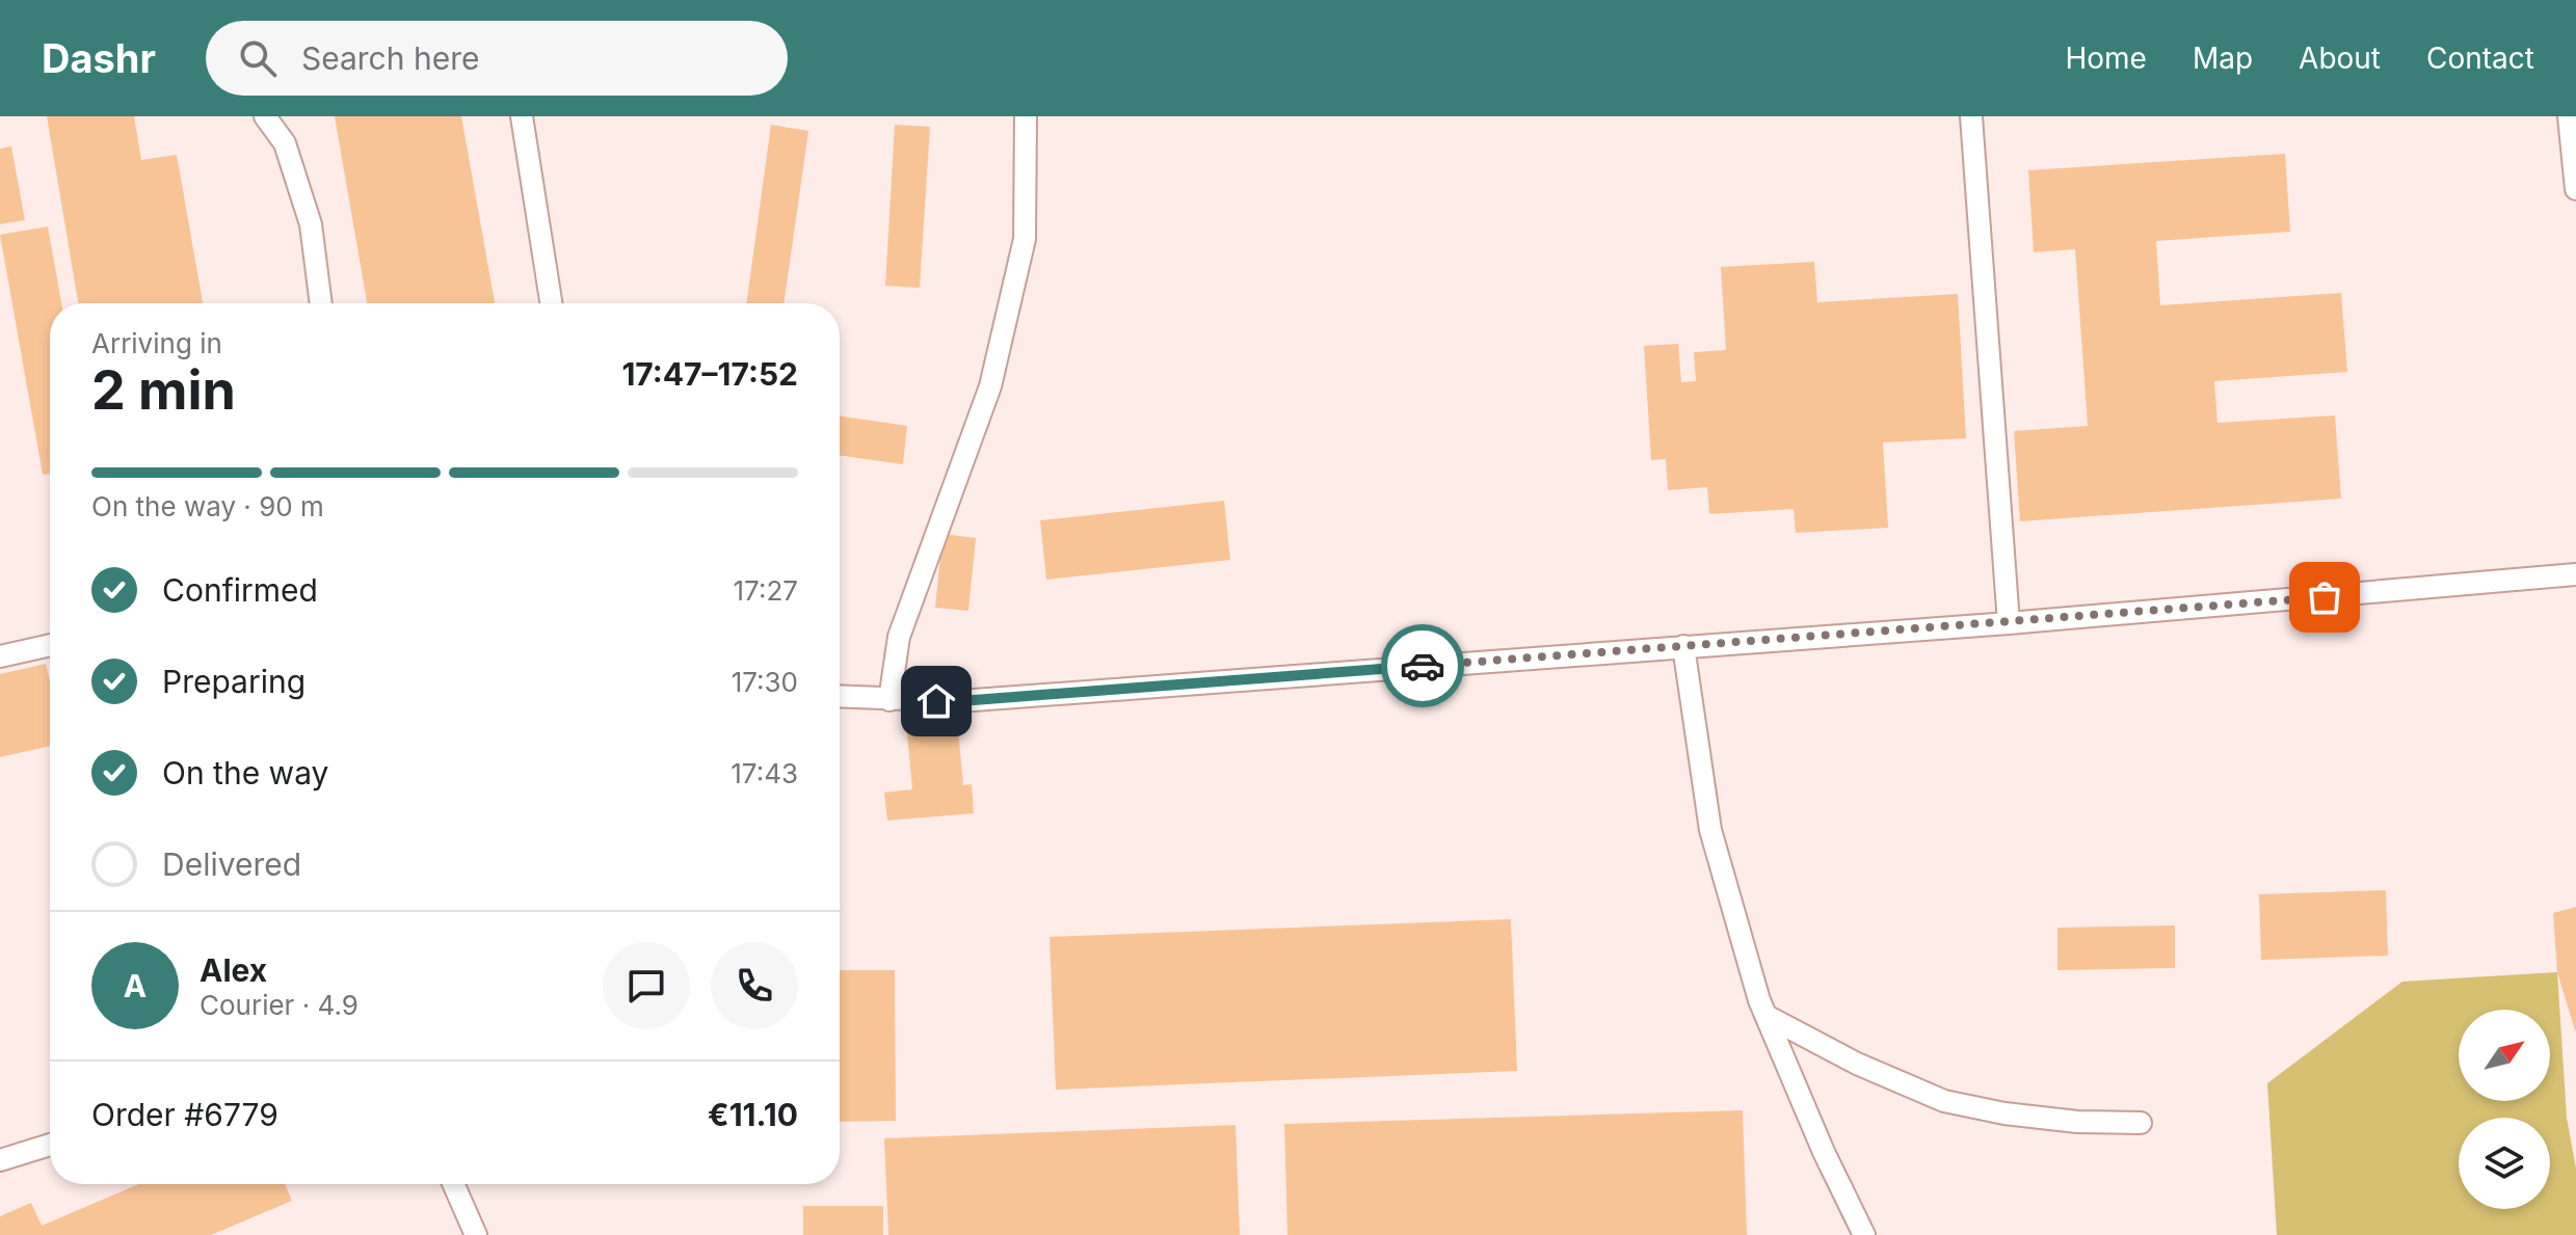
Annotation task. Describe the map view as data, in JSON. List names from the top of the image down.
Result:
{
  "north": "top right",
  "page": {
    "header": "Dashr",
    "search": "Search here",
    "nav": [
      "Home",
      "Map",
      "About",
      "Contact"
    ],
    "heading": ["2 min", "Arriving in", "17:47–17:52"],
    "panel": [
      "Alex",
      "Courier · 4.9",
      "Order #6779",
      "€11.10"
    ],
    "bar": "On the way · 90 m",
    "list": [
      ["Confirmed", "17:27"],
      ["Preparing", "17:30"],
      ["On the way", "17:43"],
      "Delivered"
    ],
    "round": "A"
  }
}
